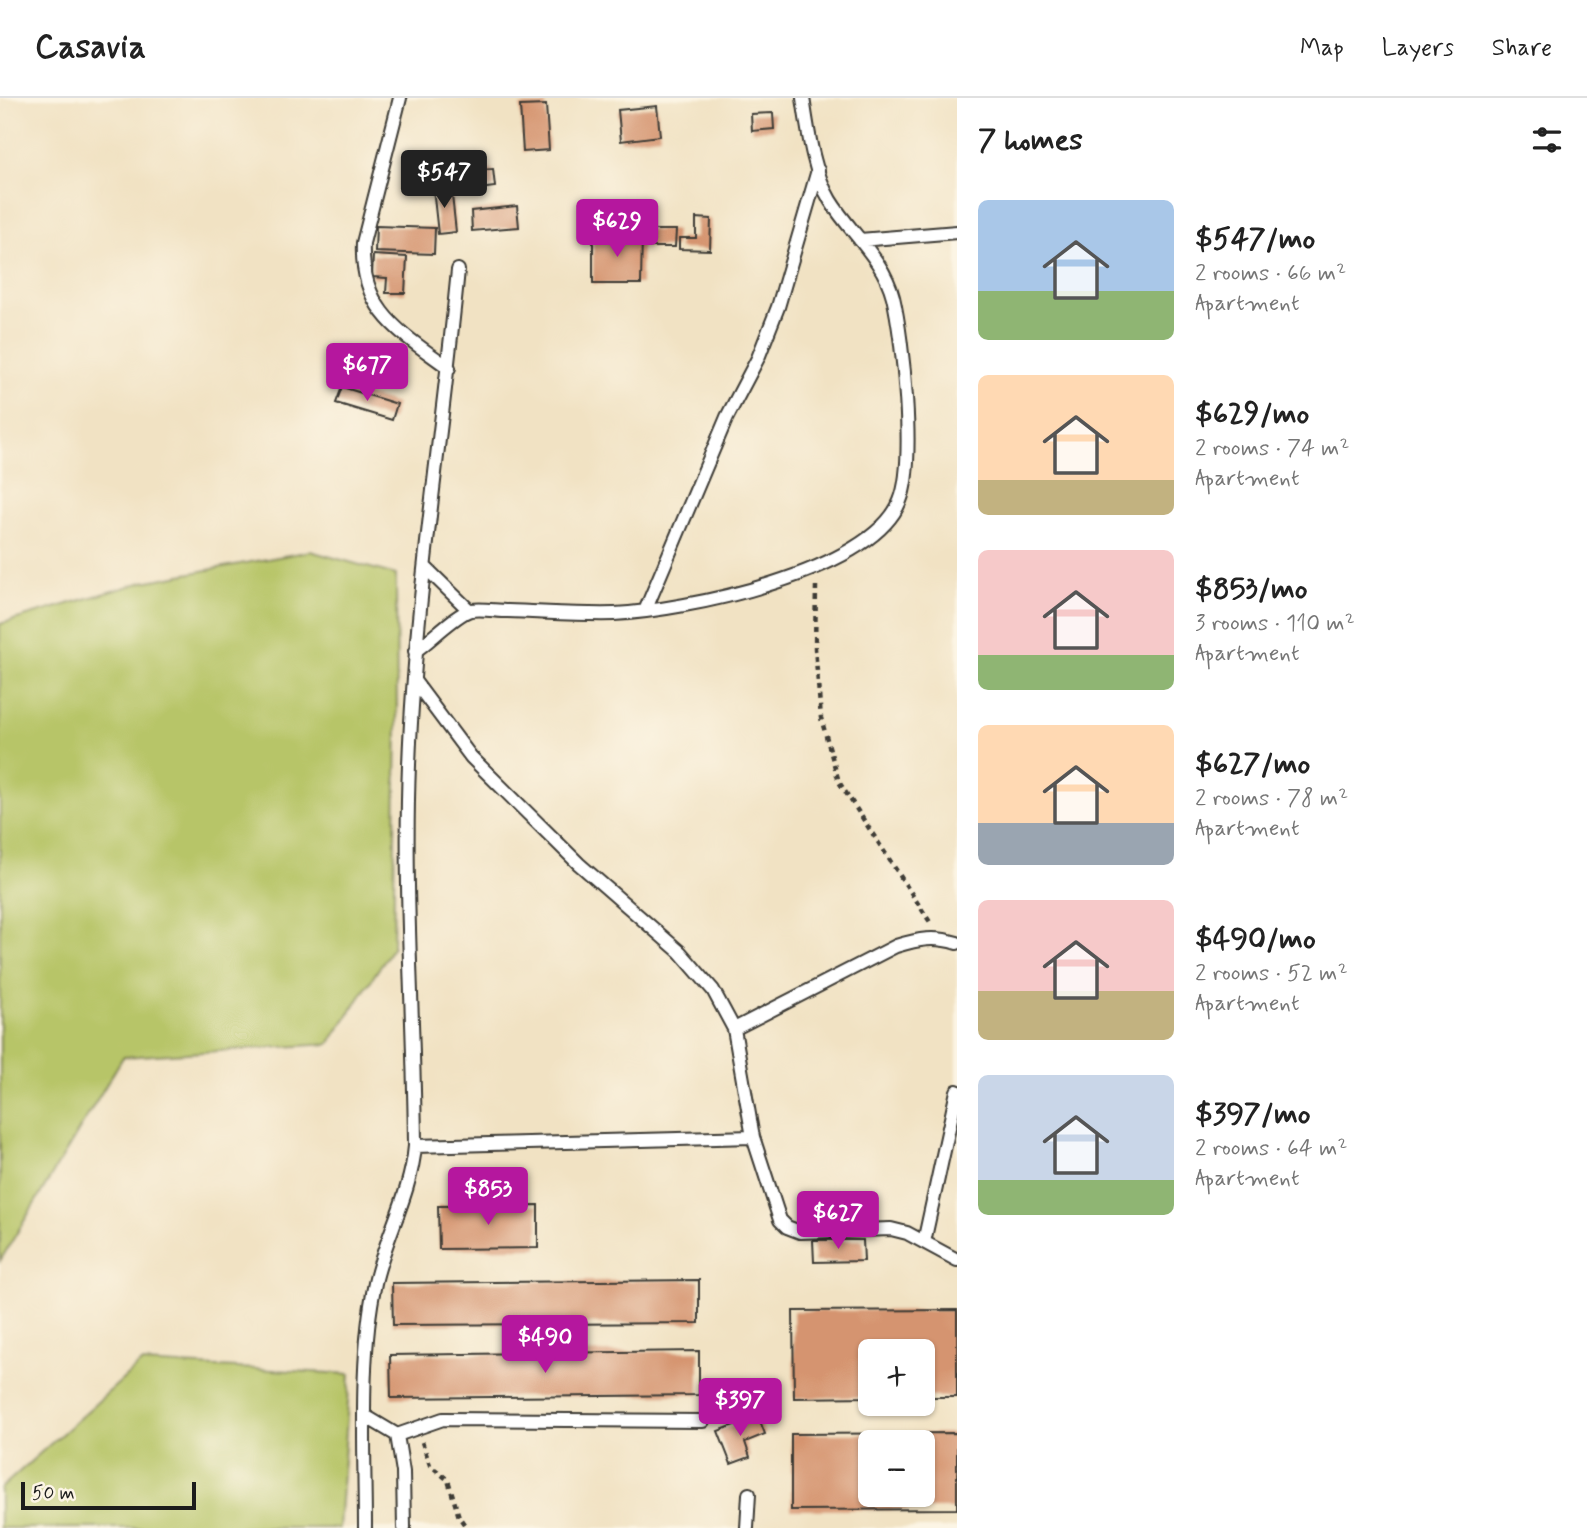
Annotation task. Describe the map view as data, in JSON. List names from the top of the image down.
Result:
{
  "scale_bar": "50 m",
  "page": {
    "header": "Casavia",
    "nav": ["Map", "Layers", "Share"],
    "heading": "7 homes",
    "price": [
      "$547",
      "$629",
      "$677",
      "$853",
      "$627",
      "$490",
      "$397"
    ],
    "list": [
      {
        "name": "$547/mo",
        "note": "2 rooms · 66 m² · Apartment"
      },
      {
        "name": "$629/mo",
        "note": "2 rooms · 74 m² · Apartment"
      },
      {
        "name": "$853/mo",
        "note": "3 rooms · 110 m² · Apartment"
      },
      {
        "name": "$627/mo",
        "note": "2 rooms · 78 m² · Apartment"
      },
      {
        "name": "$490/mo",
        "note": "2 rooms · 52 m² · Apartment"
      },
      {
        "name": "$397/mo",
        "note": "2 rooms · 64 m² · Apartment"
      }
    ],
    "map_buttons": ["+", "−"],
    "scale": "50 m"
  }
}
